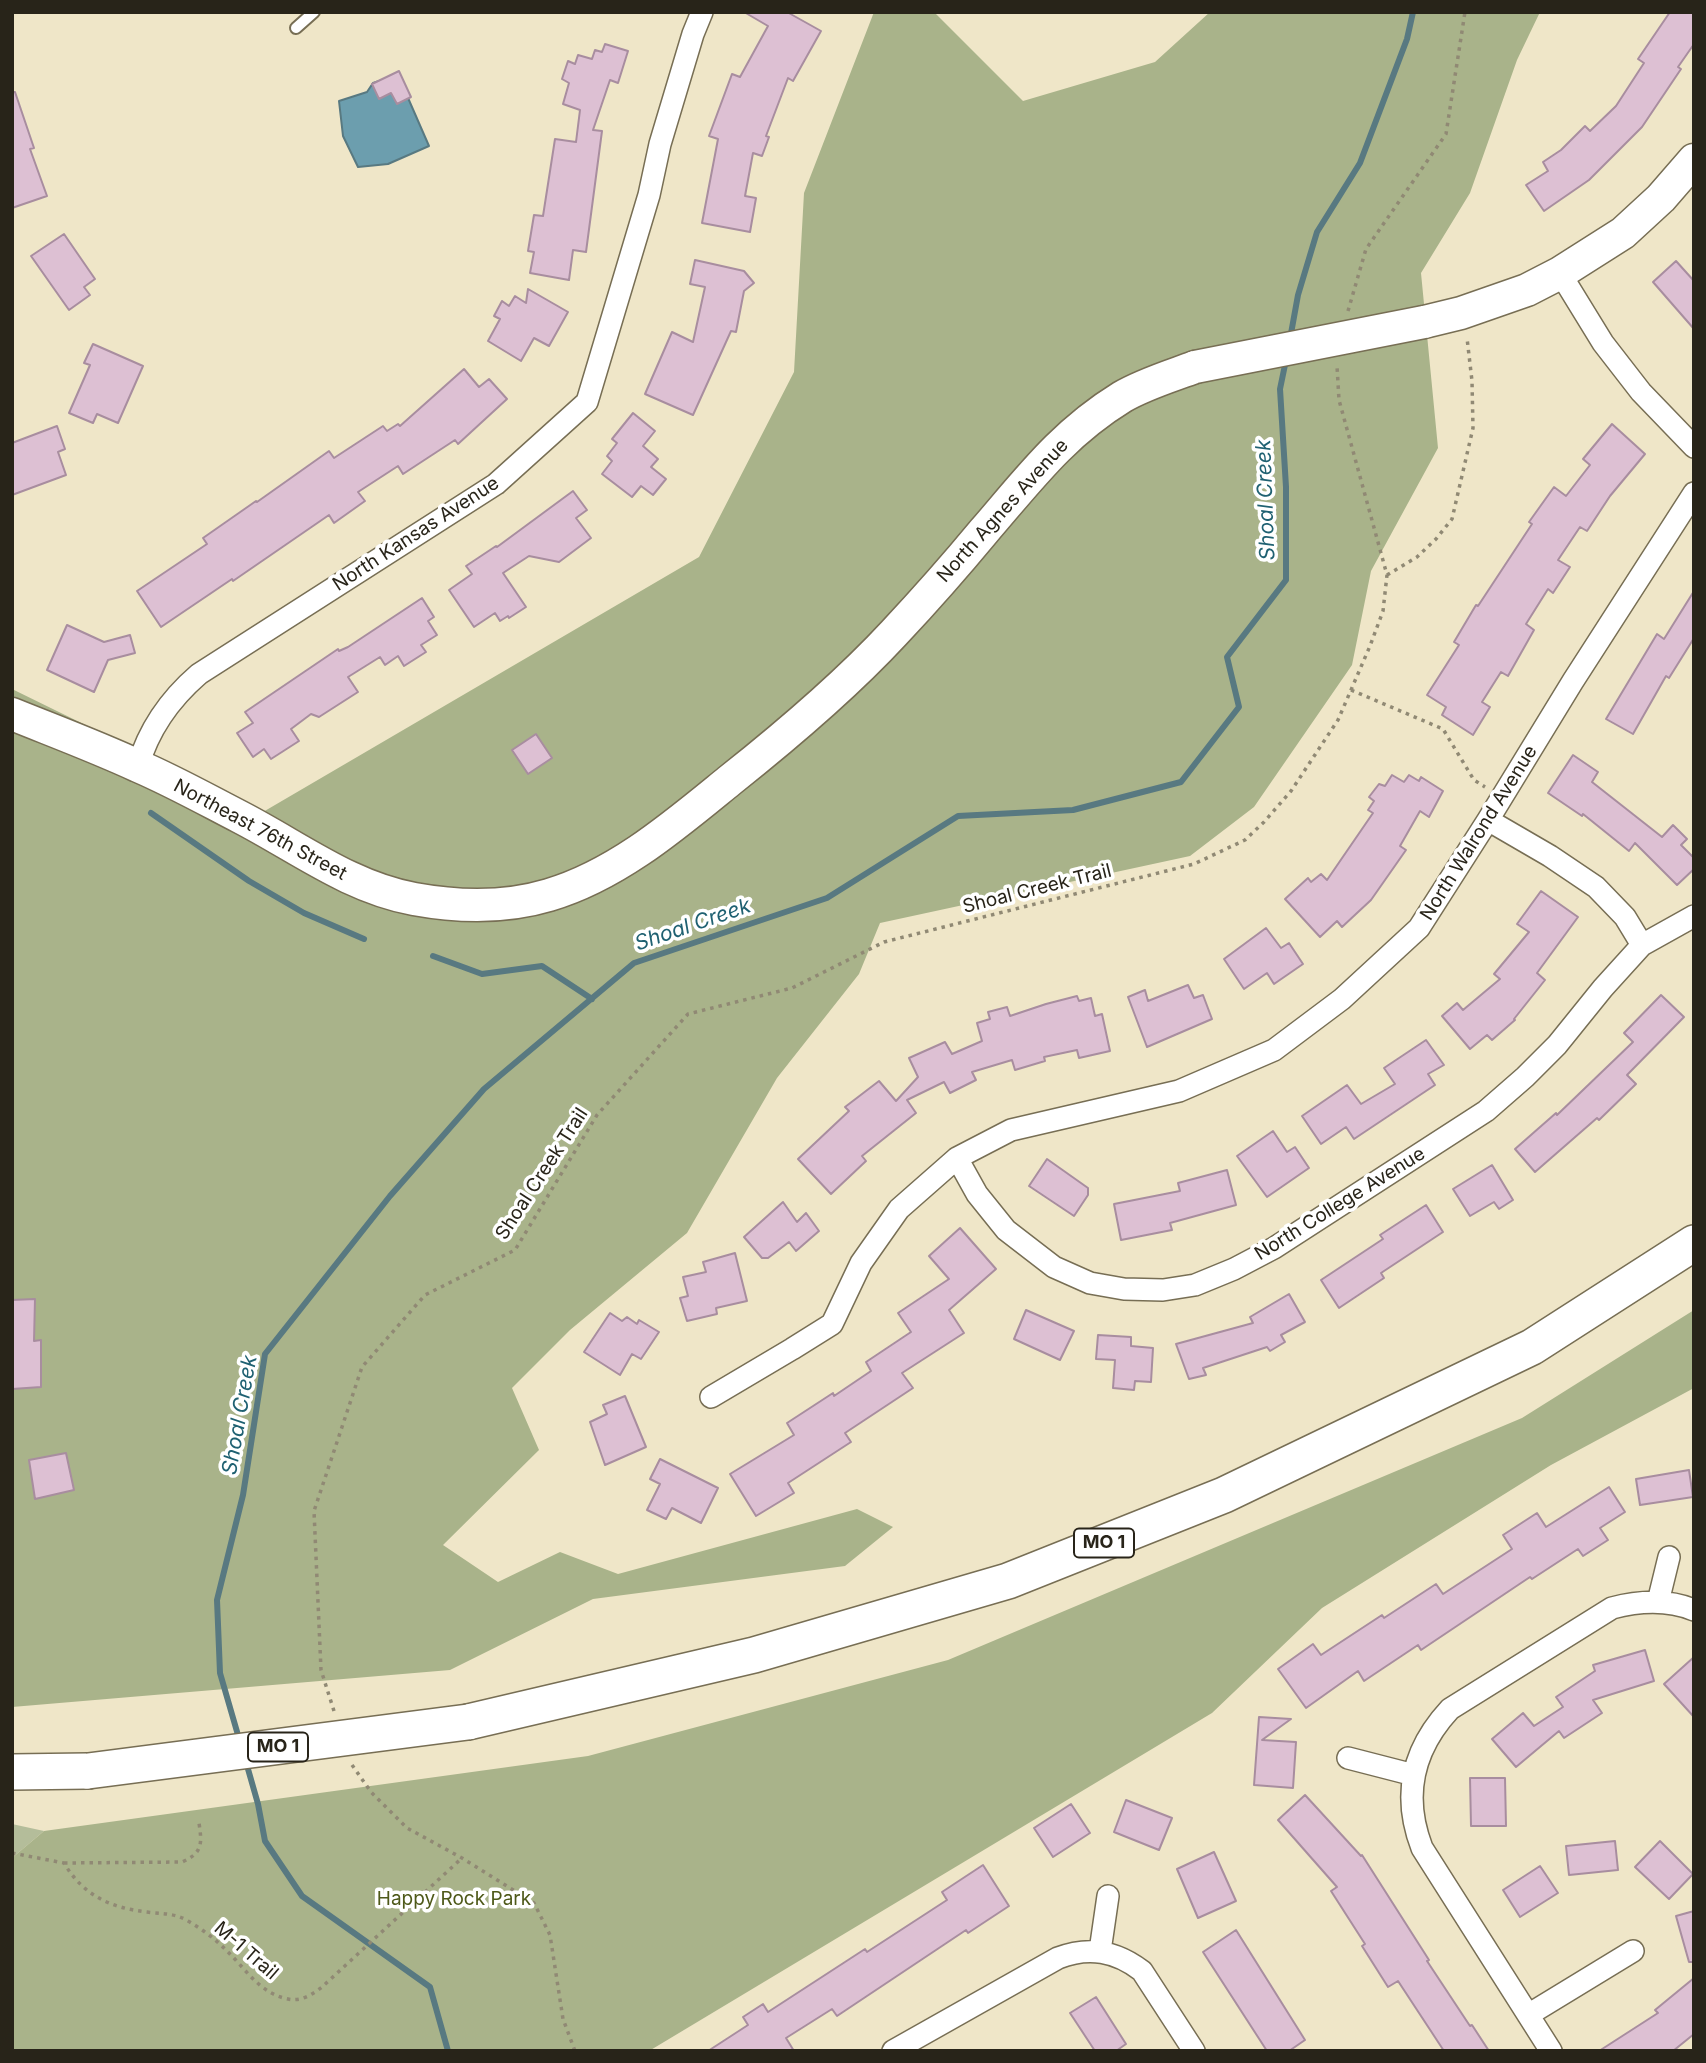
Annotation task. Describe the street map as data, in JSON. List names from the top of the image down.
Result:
{
  "streets": {
    "main road": ["MO 1"],
    "street": [
      "North Agnes Avenue",
      "North Kansas Avenue",
      "Northeast 76th Street",
      "North Walrond Avenue",
      "North College Avenue"
    ],
    "path": ["Shoal Creek Trail", "M-1 Trail"]
  },
  "crossings": [
    ["North Agnes Avenue", "Northeast 76th Street"],
    ["North Kansas Avenue", "Northeast 76th Street"],
    ["North Walrond Avenue", "North College Avenue"]
  ],
  "water": ["Shoal Creek"],
  "parks": ["Happy Rock Park"]
}
